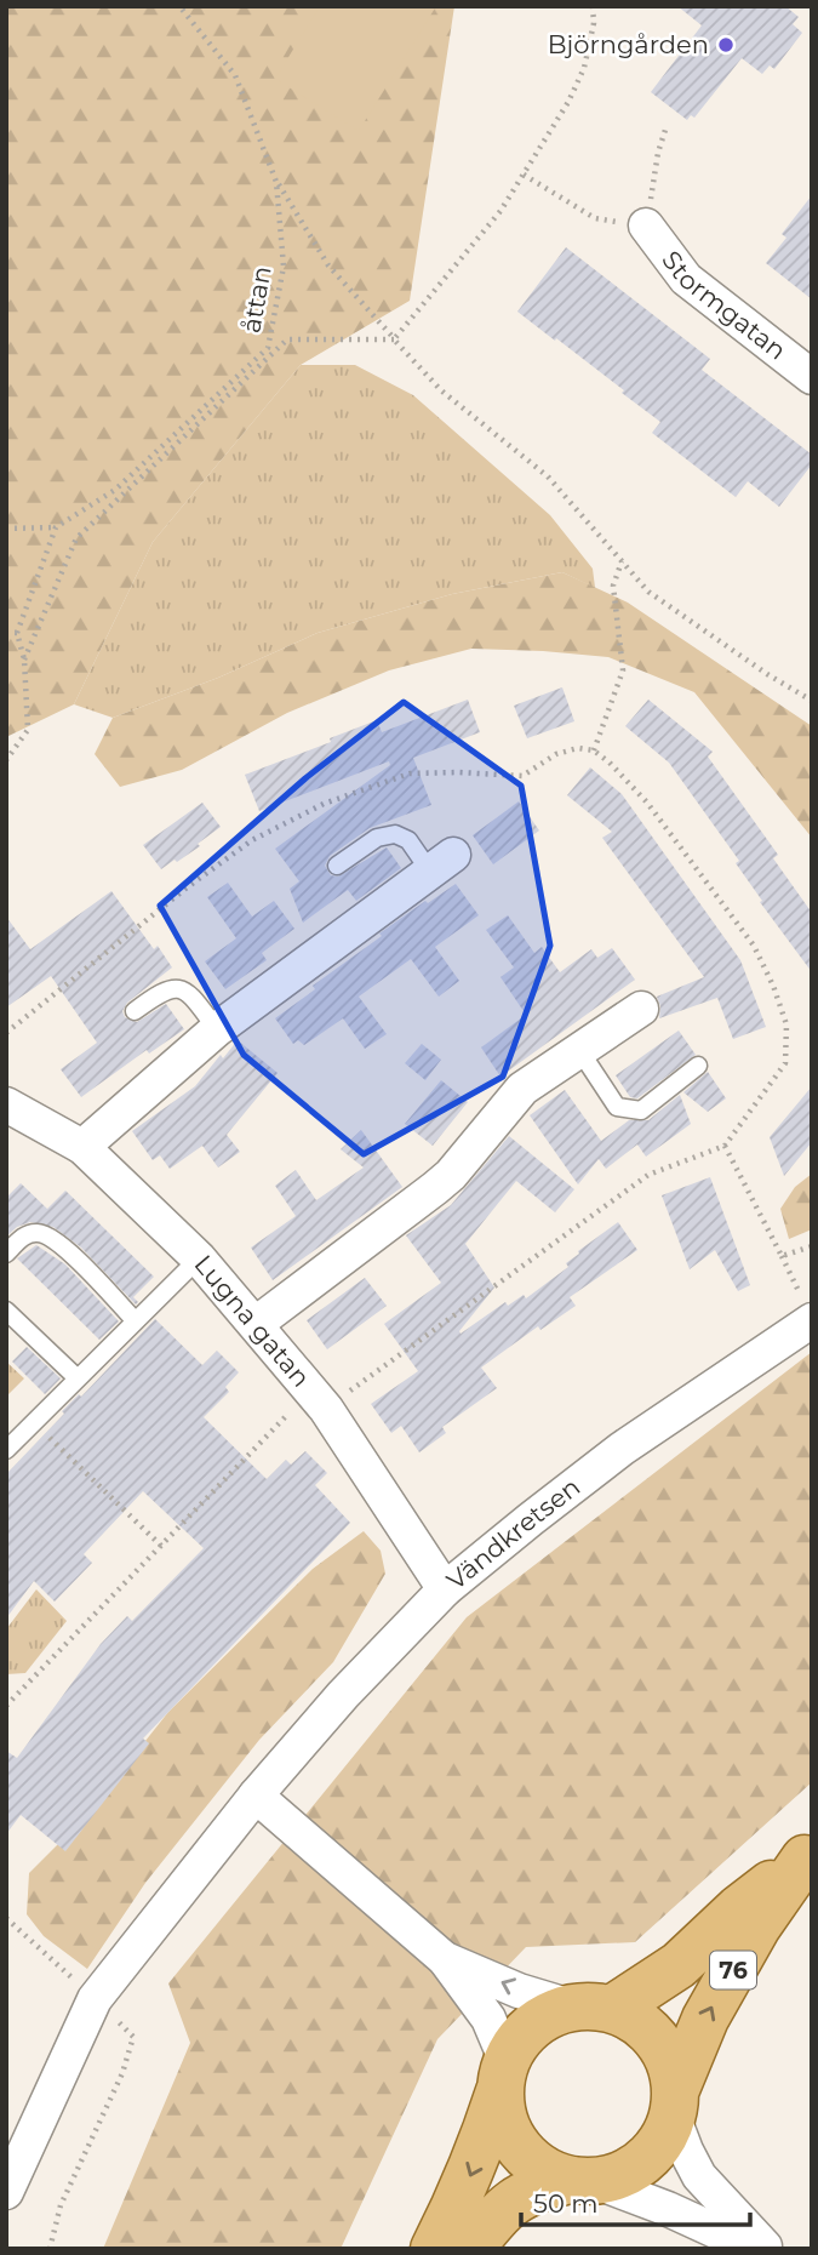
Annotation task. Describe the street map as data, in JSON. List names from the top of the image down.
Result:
{
  "streets": {
    "main road": ["76"],
    "street": ["Stormgatan", "Lugna gatan", "Vändkretsen"],
    "path": ["åttan"]
  },
  "crossings": [
    ["Lugna gatan", "Vändkretsen"]
  ],
  "places": ["Björngården"],
  "scale_bar": "50 m"
}
